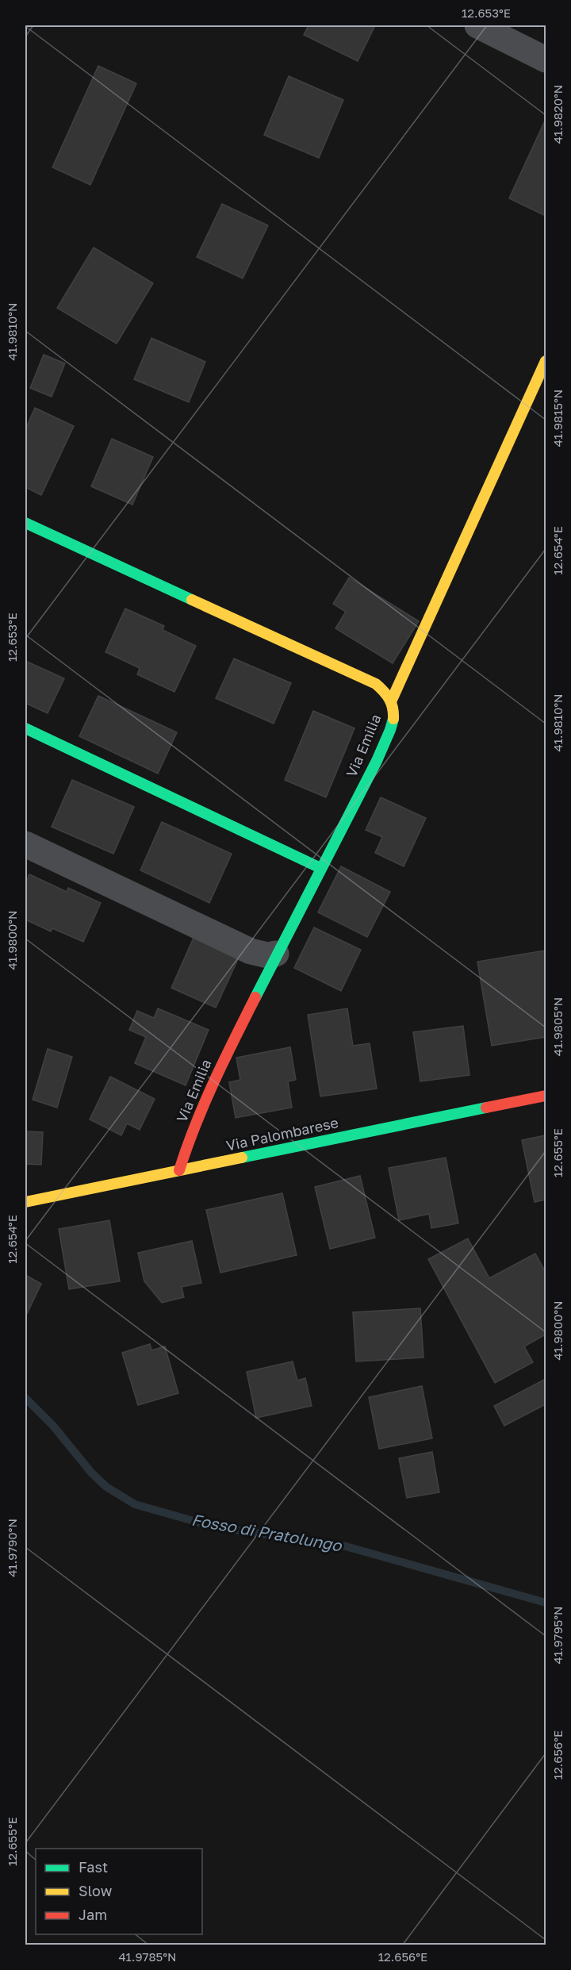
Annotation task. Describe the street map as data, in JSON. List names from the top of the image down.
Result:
{
  "streets": {
    "street": ["Via Emilia", "Via Palombarese"]
  },
  "crossings": [
    ["Via Emilia", "Via Palombarese"]
  ],
  "water": ["Fosso di Pratolungo"],
  "legend": ["Fast", "Slow", "Jam"],
  "coordinates": [
    "12.653°E",
    "41.9820°N",
    "41.9810°N",
    "41.9815°N",
    "12.654°E",
    "41.9800°N",
    "41.9805°N",
    "12.655°E",
    "41.9790°N",
    "41.9795°N",
    "12.656°E",
    "41.9785°N"
  ]
}
